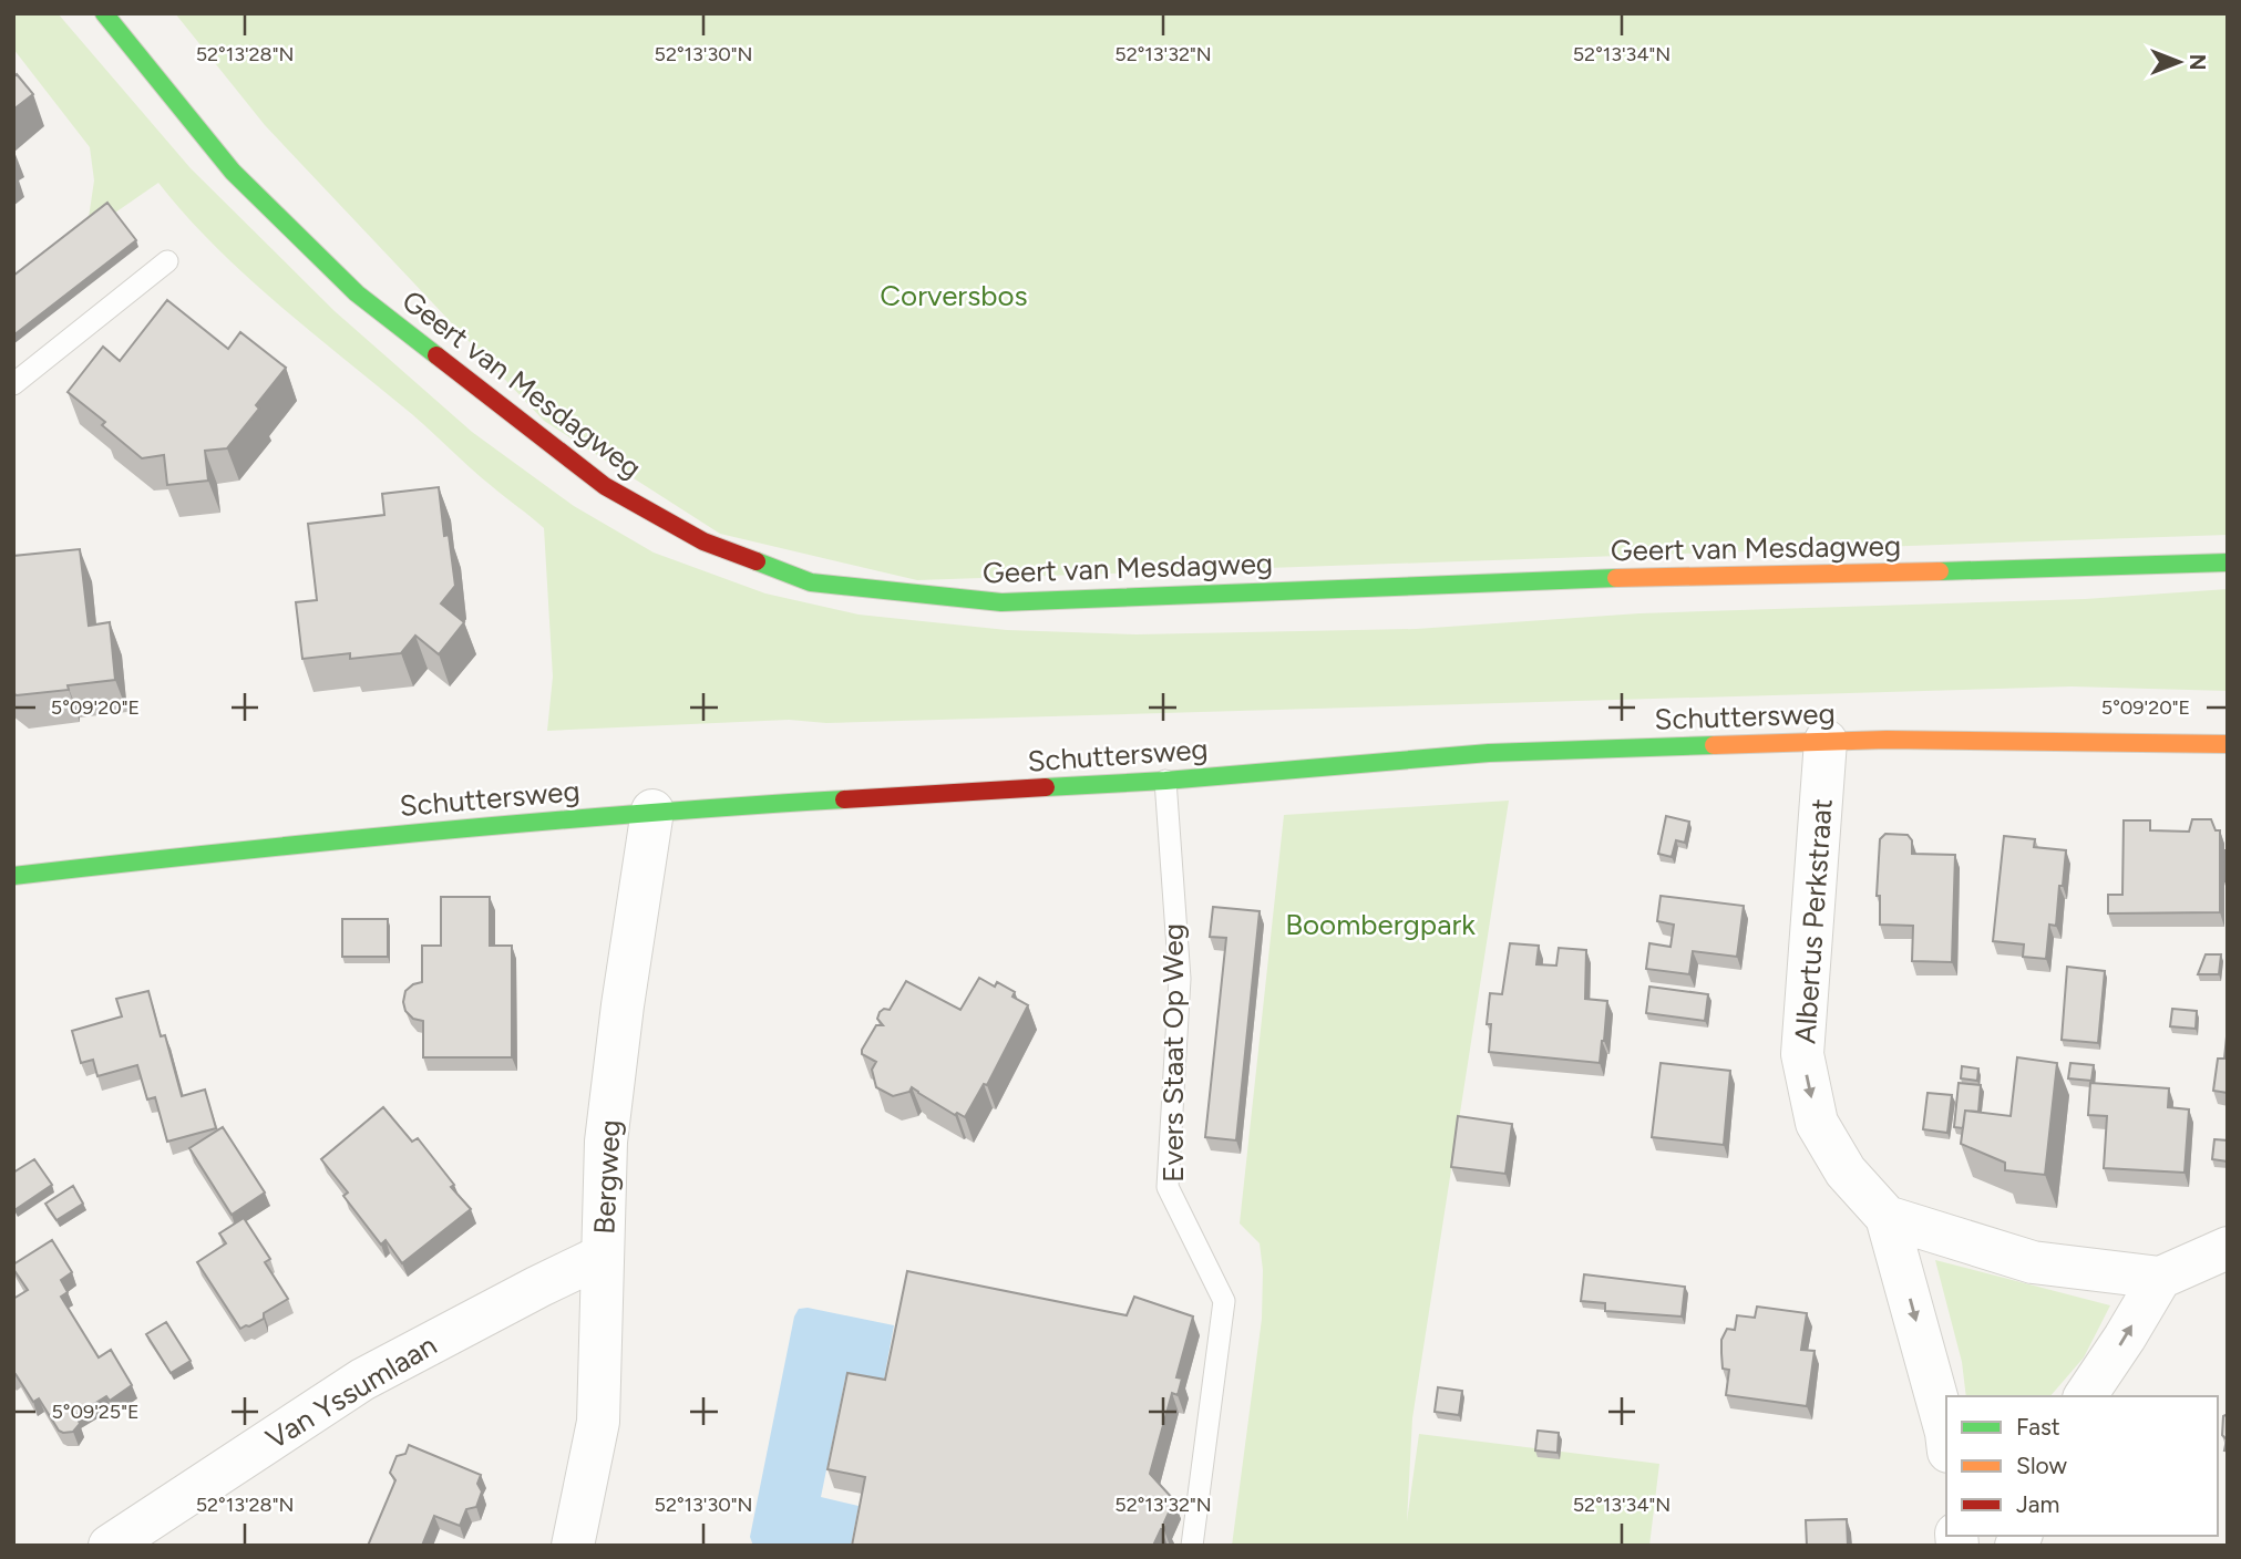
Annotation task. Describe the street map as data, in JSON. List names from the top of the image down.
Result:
{
  "streets": {
    "main road": ["Geert van Mesdagweg", "Schuttersweg"],
    "street": ["Albertus Perkstraat", "Bergweg", "Van Yssumlaan"],
    "lane": ["Evers Staat Op Weg"]
  },
  "crossings": [
    ["Schuttersweg", "Albertus Perkstraat"],
    ["Schuttersweg", "Evers Staat Op Weg"],
    ["Schuttersweg", "Bergweg"],
    ["Bergweg", "Van Yssumlaan"]
  ],
  "one_way": ["Albertus Perkstraat"],
  "parks": ["Corversbos", "Boombergpark"],
  "legend": ["Fast", "Slow", "Jam"],
  "north": "right",
  "coordinates": [
    "52°13'28\"N",
    "52°13'30\"N",
    "52°13'32\"N",
    "52°13'34\"N",
    "5°09'20\"E",
    "5°09'25\"E"
  ]
}
